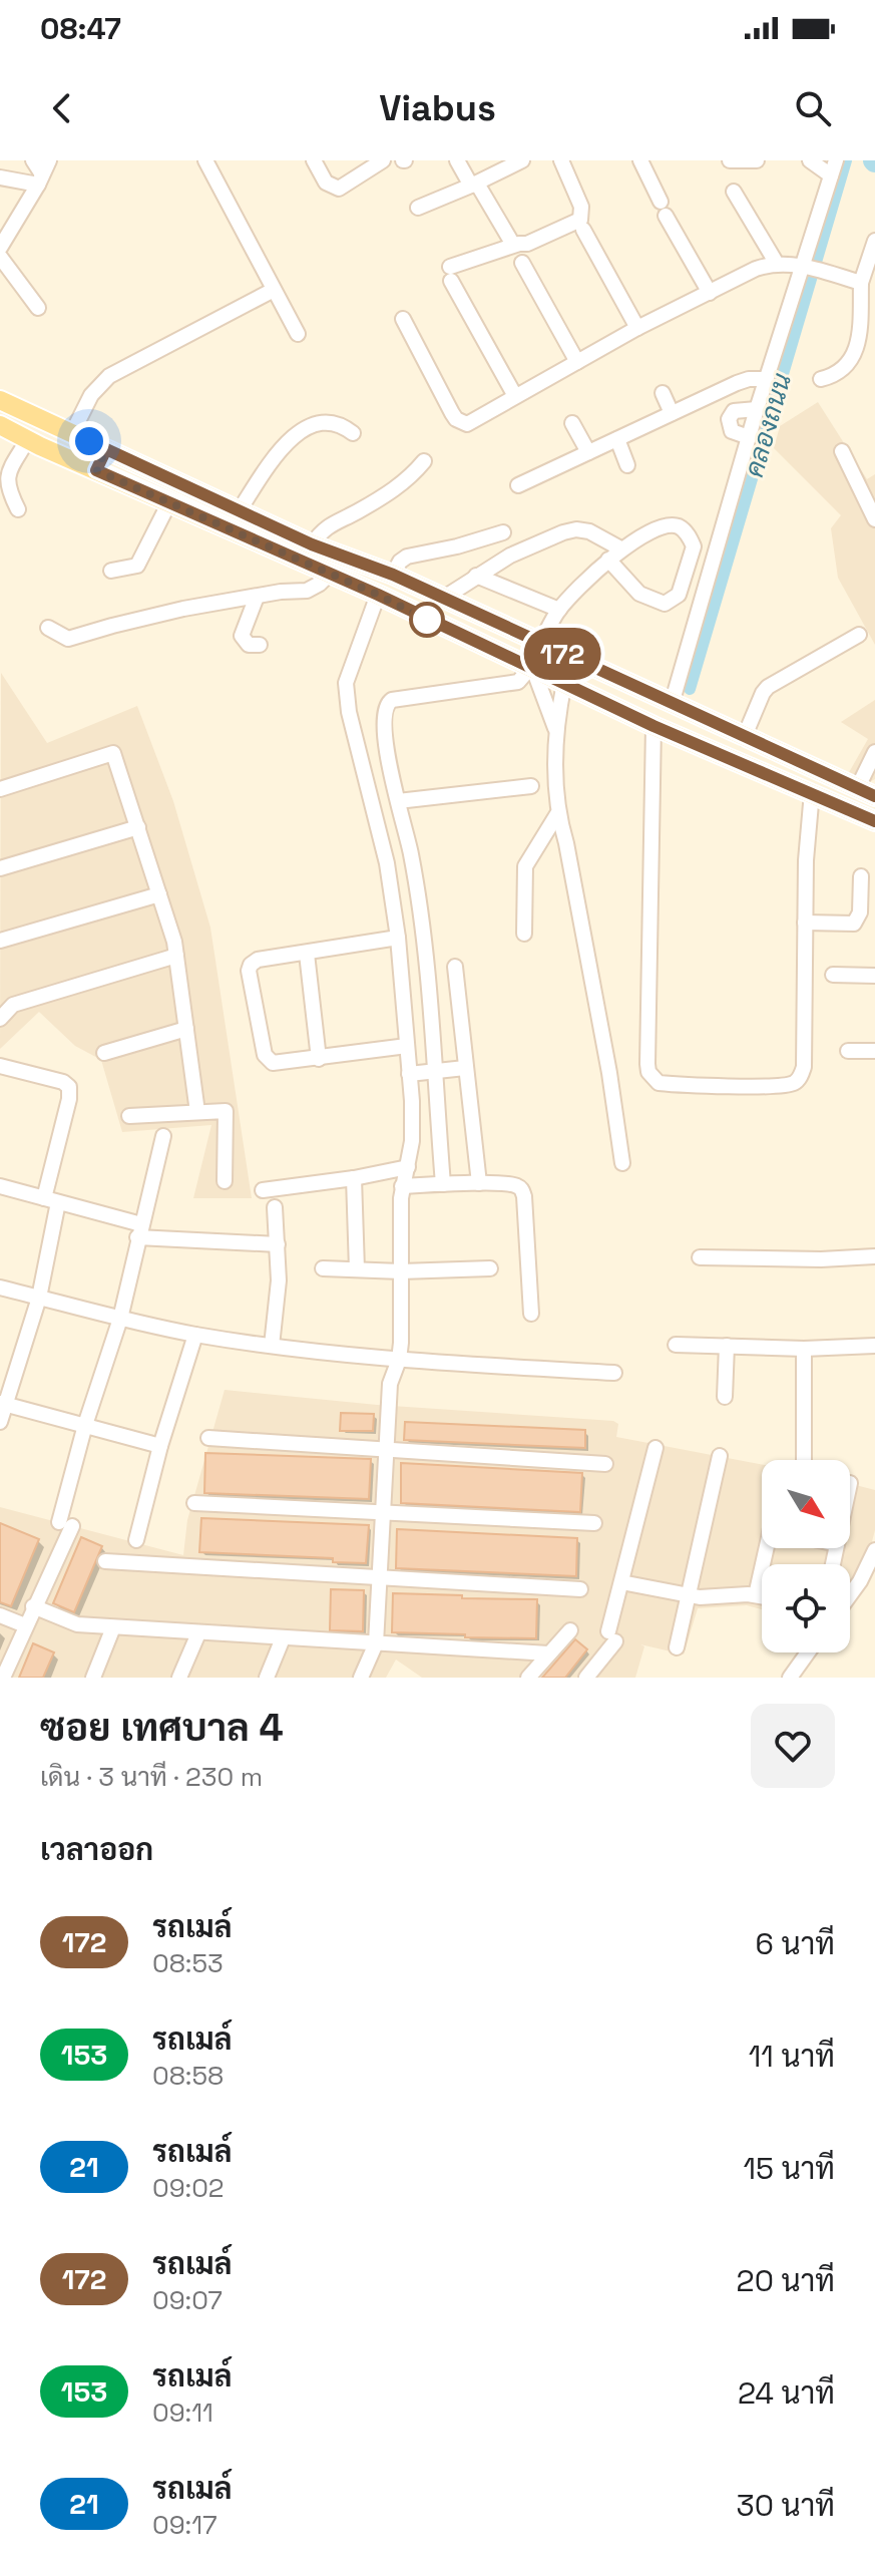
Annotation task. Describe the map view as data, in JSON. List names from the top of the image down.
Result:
{
  "water": ["คลองถนน"],
  "lines": ["bus line 172"],
  "north": "bottom right",
  "page": {
    "status": "08:47",
    "header": "Viabus",
    "on_map": "172",
    "heading": [
      ["ซอย เทศบาล 4", "เดิน · 3 นาที · 230 m"],
      "เวลาออก"
    ],
    "list": [
      {
        "mark": "172",
        "name": "รถเมล์",
        "note": "08:53",
        "value": "6 นาที"
      },
      {
        "mark": "153",
        "name": "รถเมล์",
        "note": "08:58",
        "value": "11 นาที"
      },
      {
        "mark": "21",
        "name": "รถเมล์",
        "note": "09:02",
        "value": "15 นาที"
      },
      {
        "mark": "172",
        "name": "รถเมล์",
        "note": "09:07",
        "value": "20 นาที"
      },
      {
        "mark": "153",
        "name": "รถเมล์",
        "note": "09:11",
        "value": "24 นาที"
      },
      {
        "mark": "21",
        "name": "รถเมล์",
        "note": "09:17",
        "value": "30 นาที"
      }
    ]
  }
}
